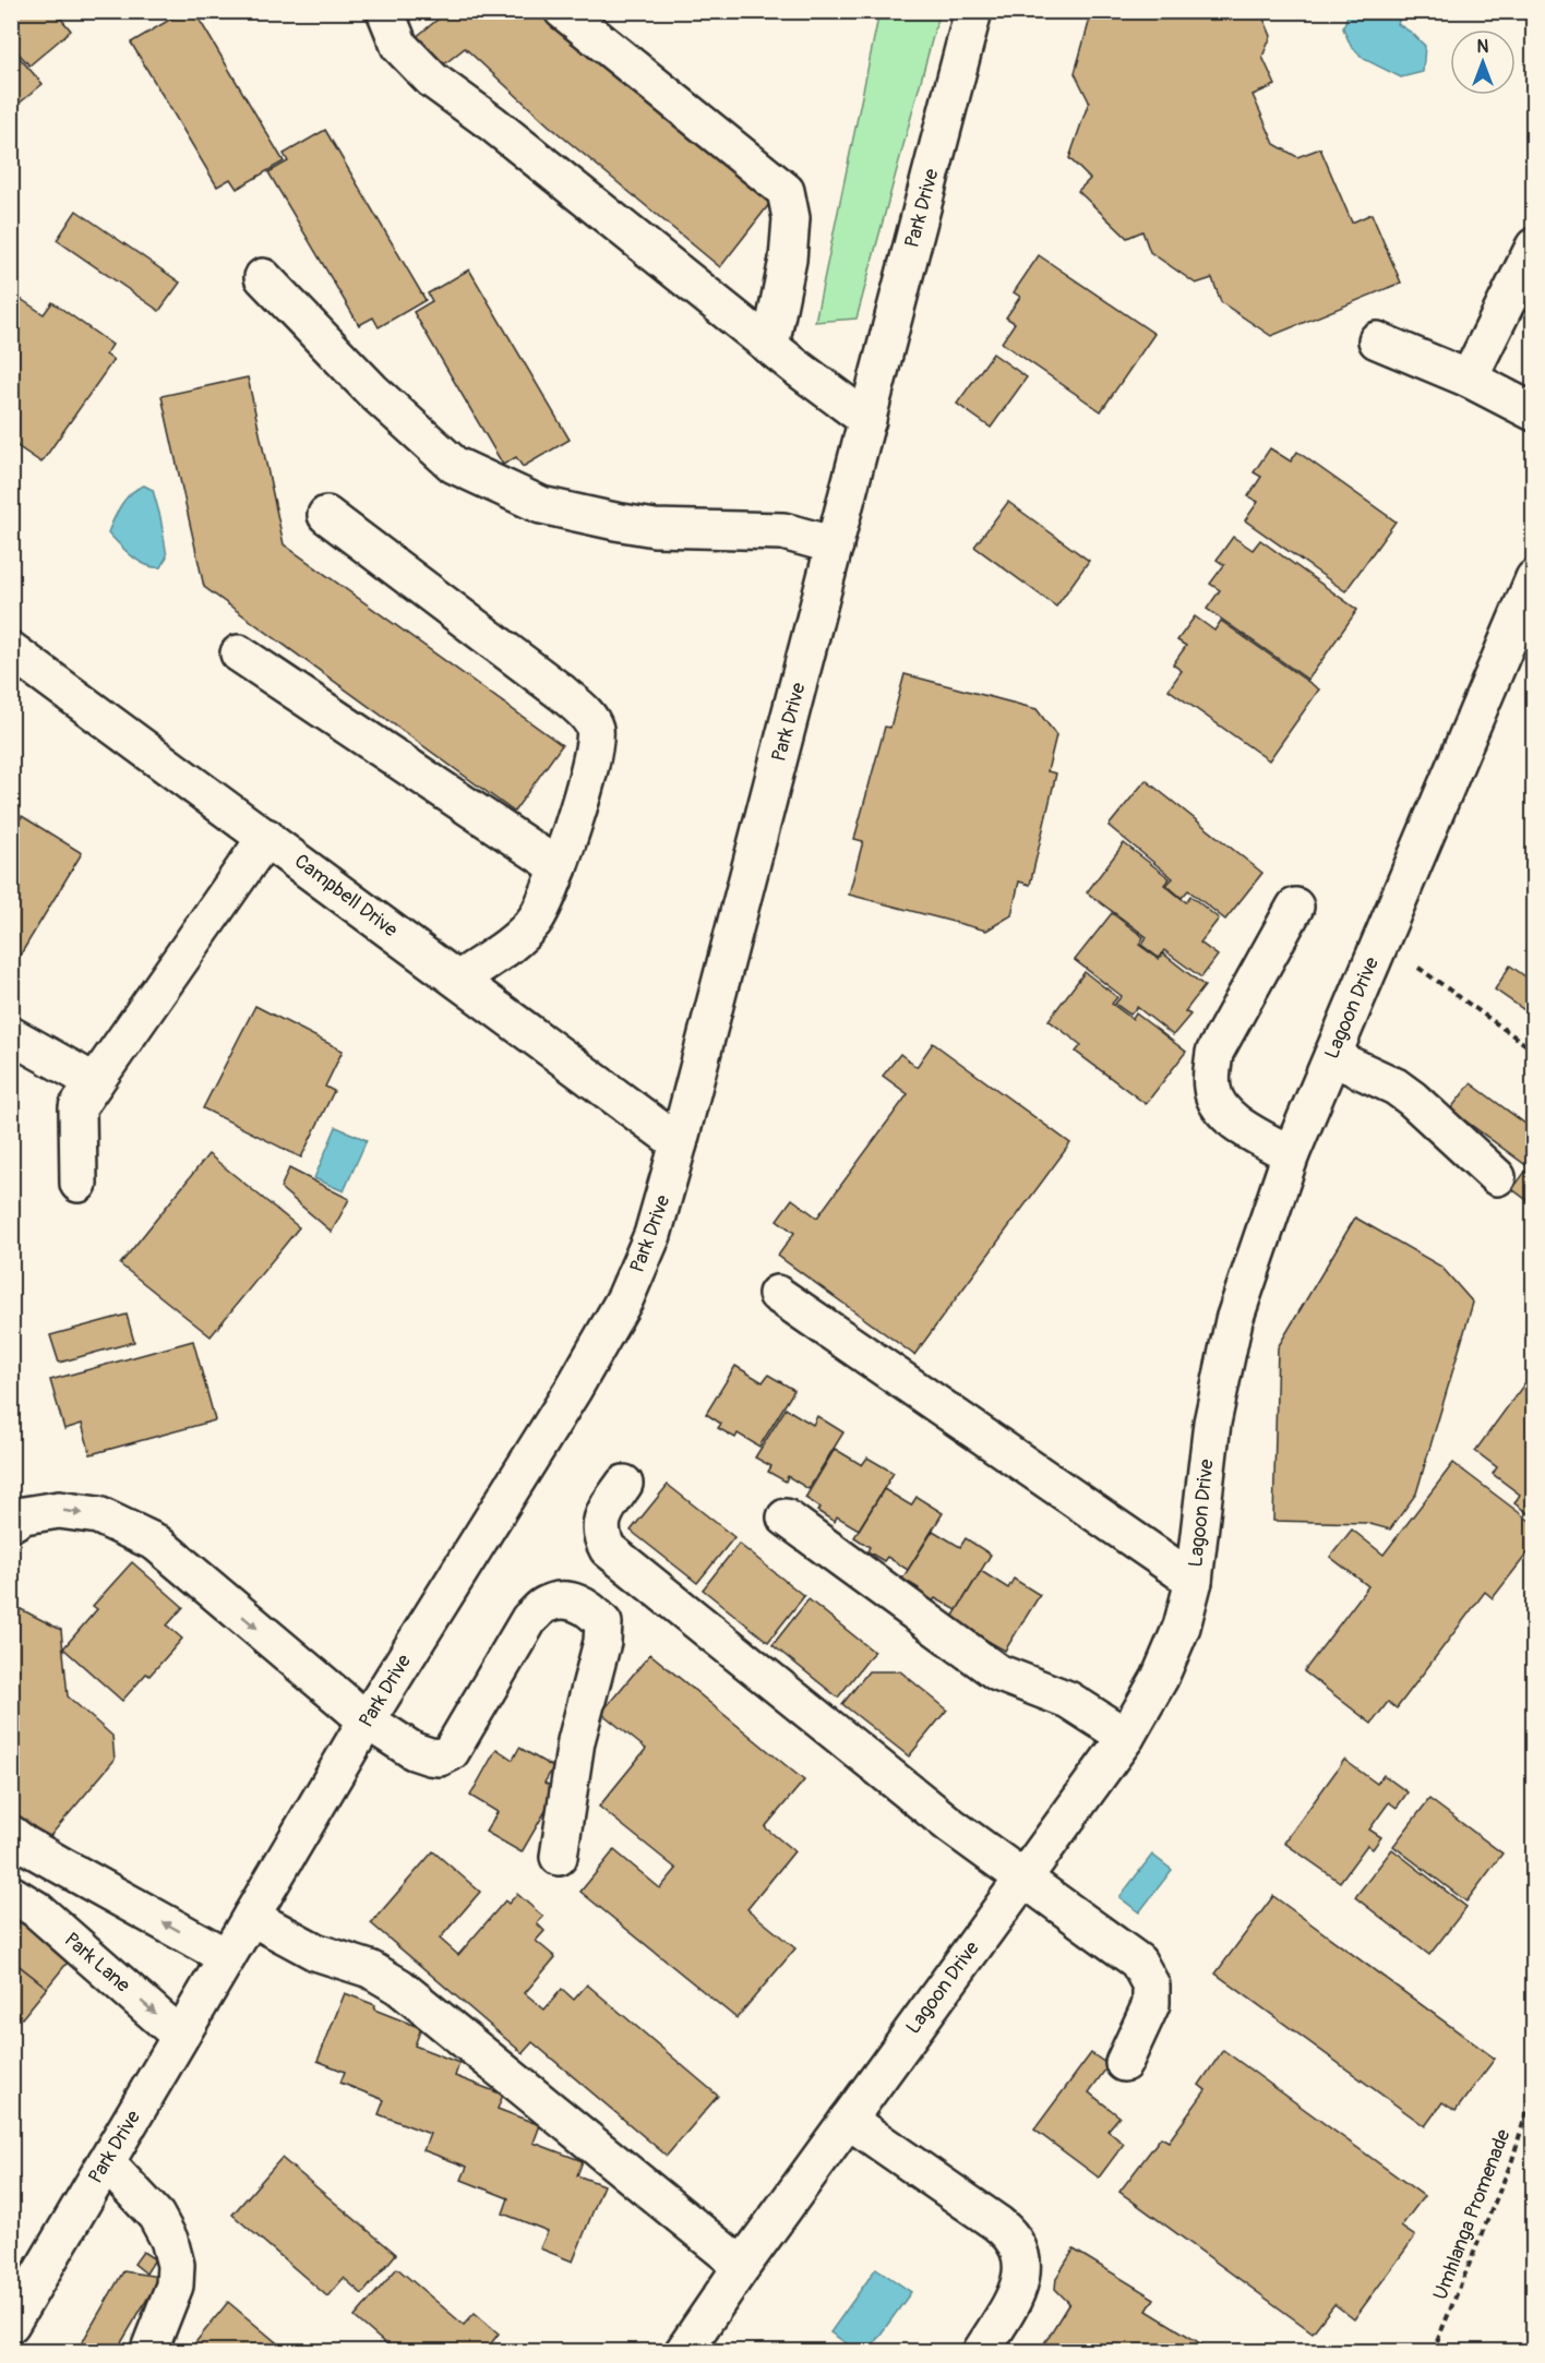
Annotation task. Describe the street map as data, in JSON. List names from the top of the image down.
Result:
{
  "streets": {
    "street": [
      "Park Drive",
      "Campbell Drive",
      "Lagoon Drive",
      "Park Lane"
    ],
    "path": ["Umhlanga Promenade"]
  },
  "crossings": [
    ["Park Drive", "Campbell Drive"],
    ["Park Drive", "Park Lane"]
  ],
  "north": "top"
}
